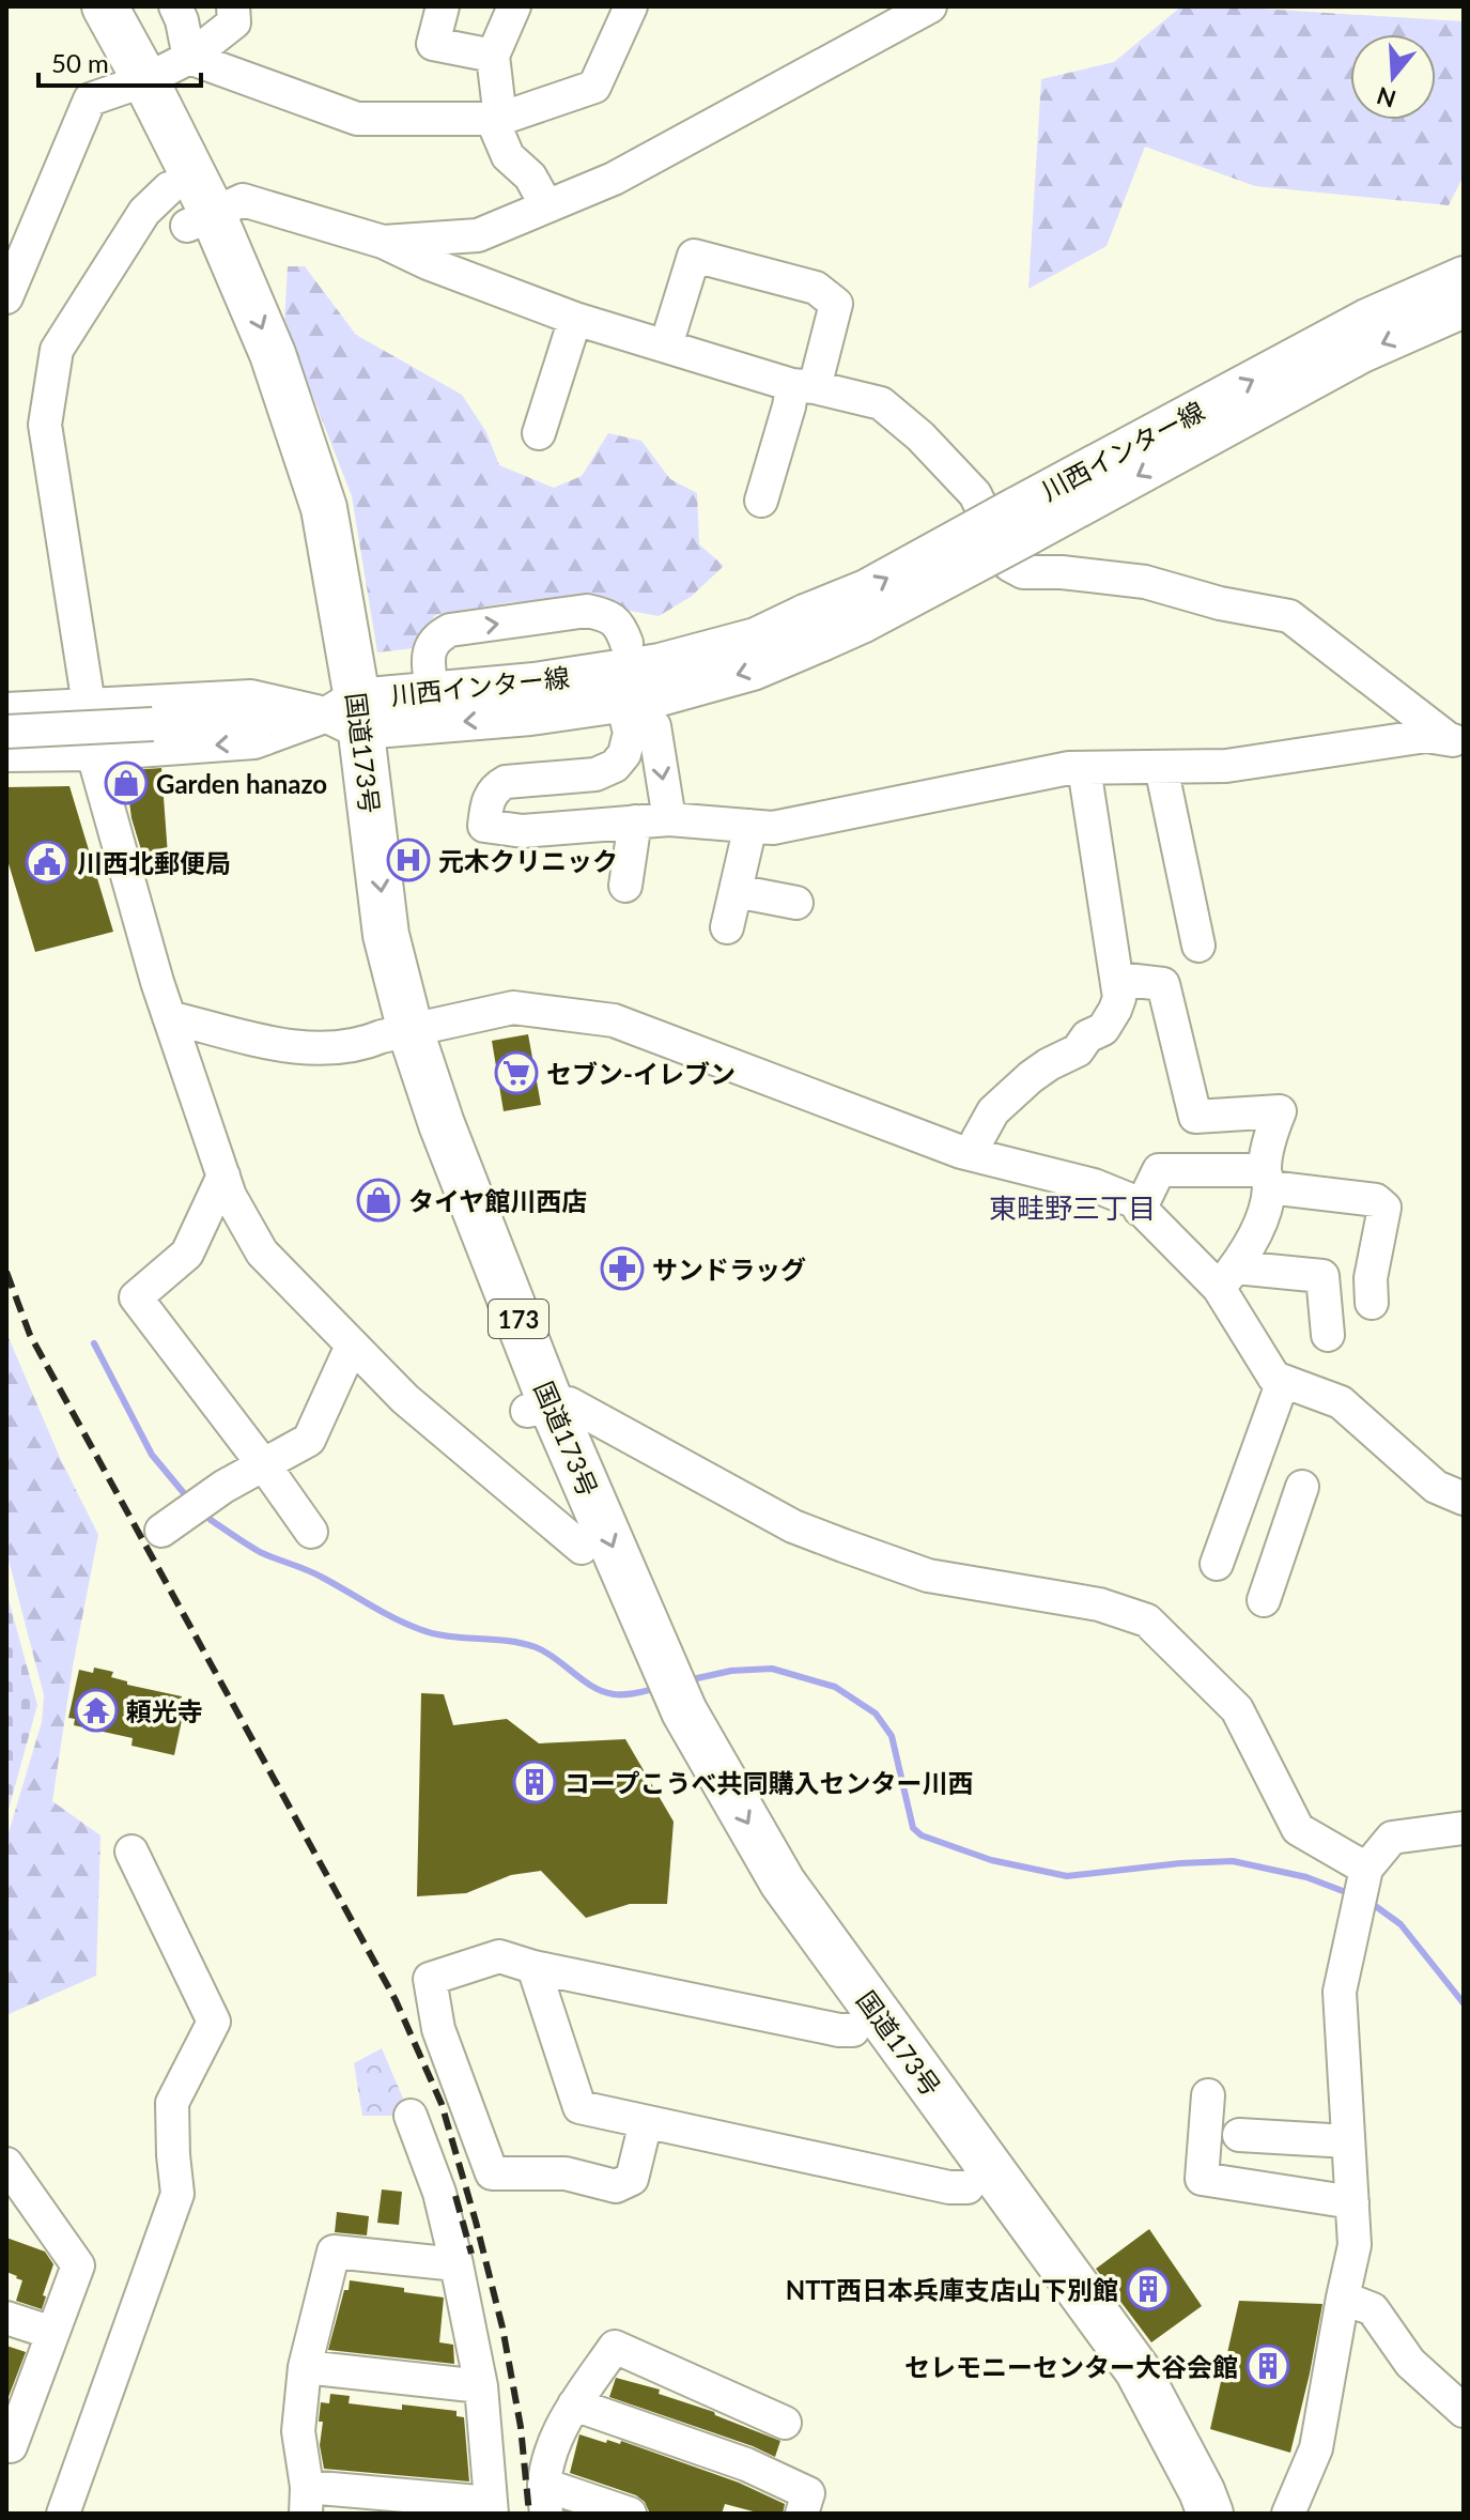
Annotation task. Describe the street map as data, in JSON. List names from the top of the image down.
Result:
{
  "streets": {
    "highway": ["国道173号", "173"],
    "main road": ["川西インター線"]
  },
  "crossings": [
    ["川西インター線", "国道173号"]
  ],
  "districts": ["東畦野三丁目"],
  "places": {
    "shop": ["Garden hanazo", "タイヤ館川西店"],
    "hospital": ["元木クリニック"],
    "public building": ["川西北郵便局"],
    "supermarket": ["セブン-イレブン"],
    "pharmacy": ["サンドラッグ"],
    "temple": ["頼光寺"],
    "building": ["コープこうべ共同購入センター川西", "NTT西日本兵庫支店山下別館", "セレモニーセンター大谷会館"]
  },
  "scale_bar": "50 m",
  "north": "bottom"
}
